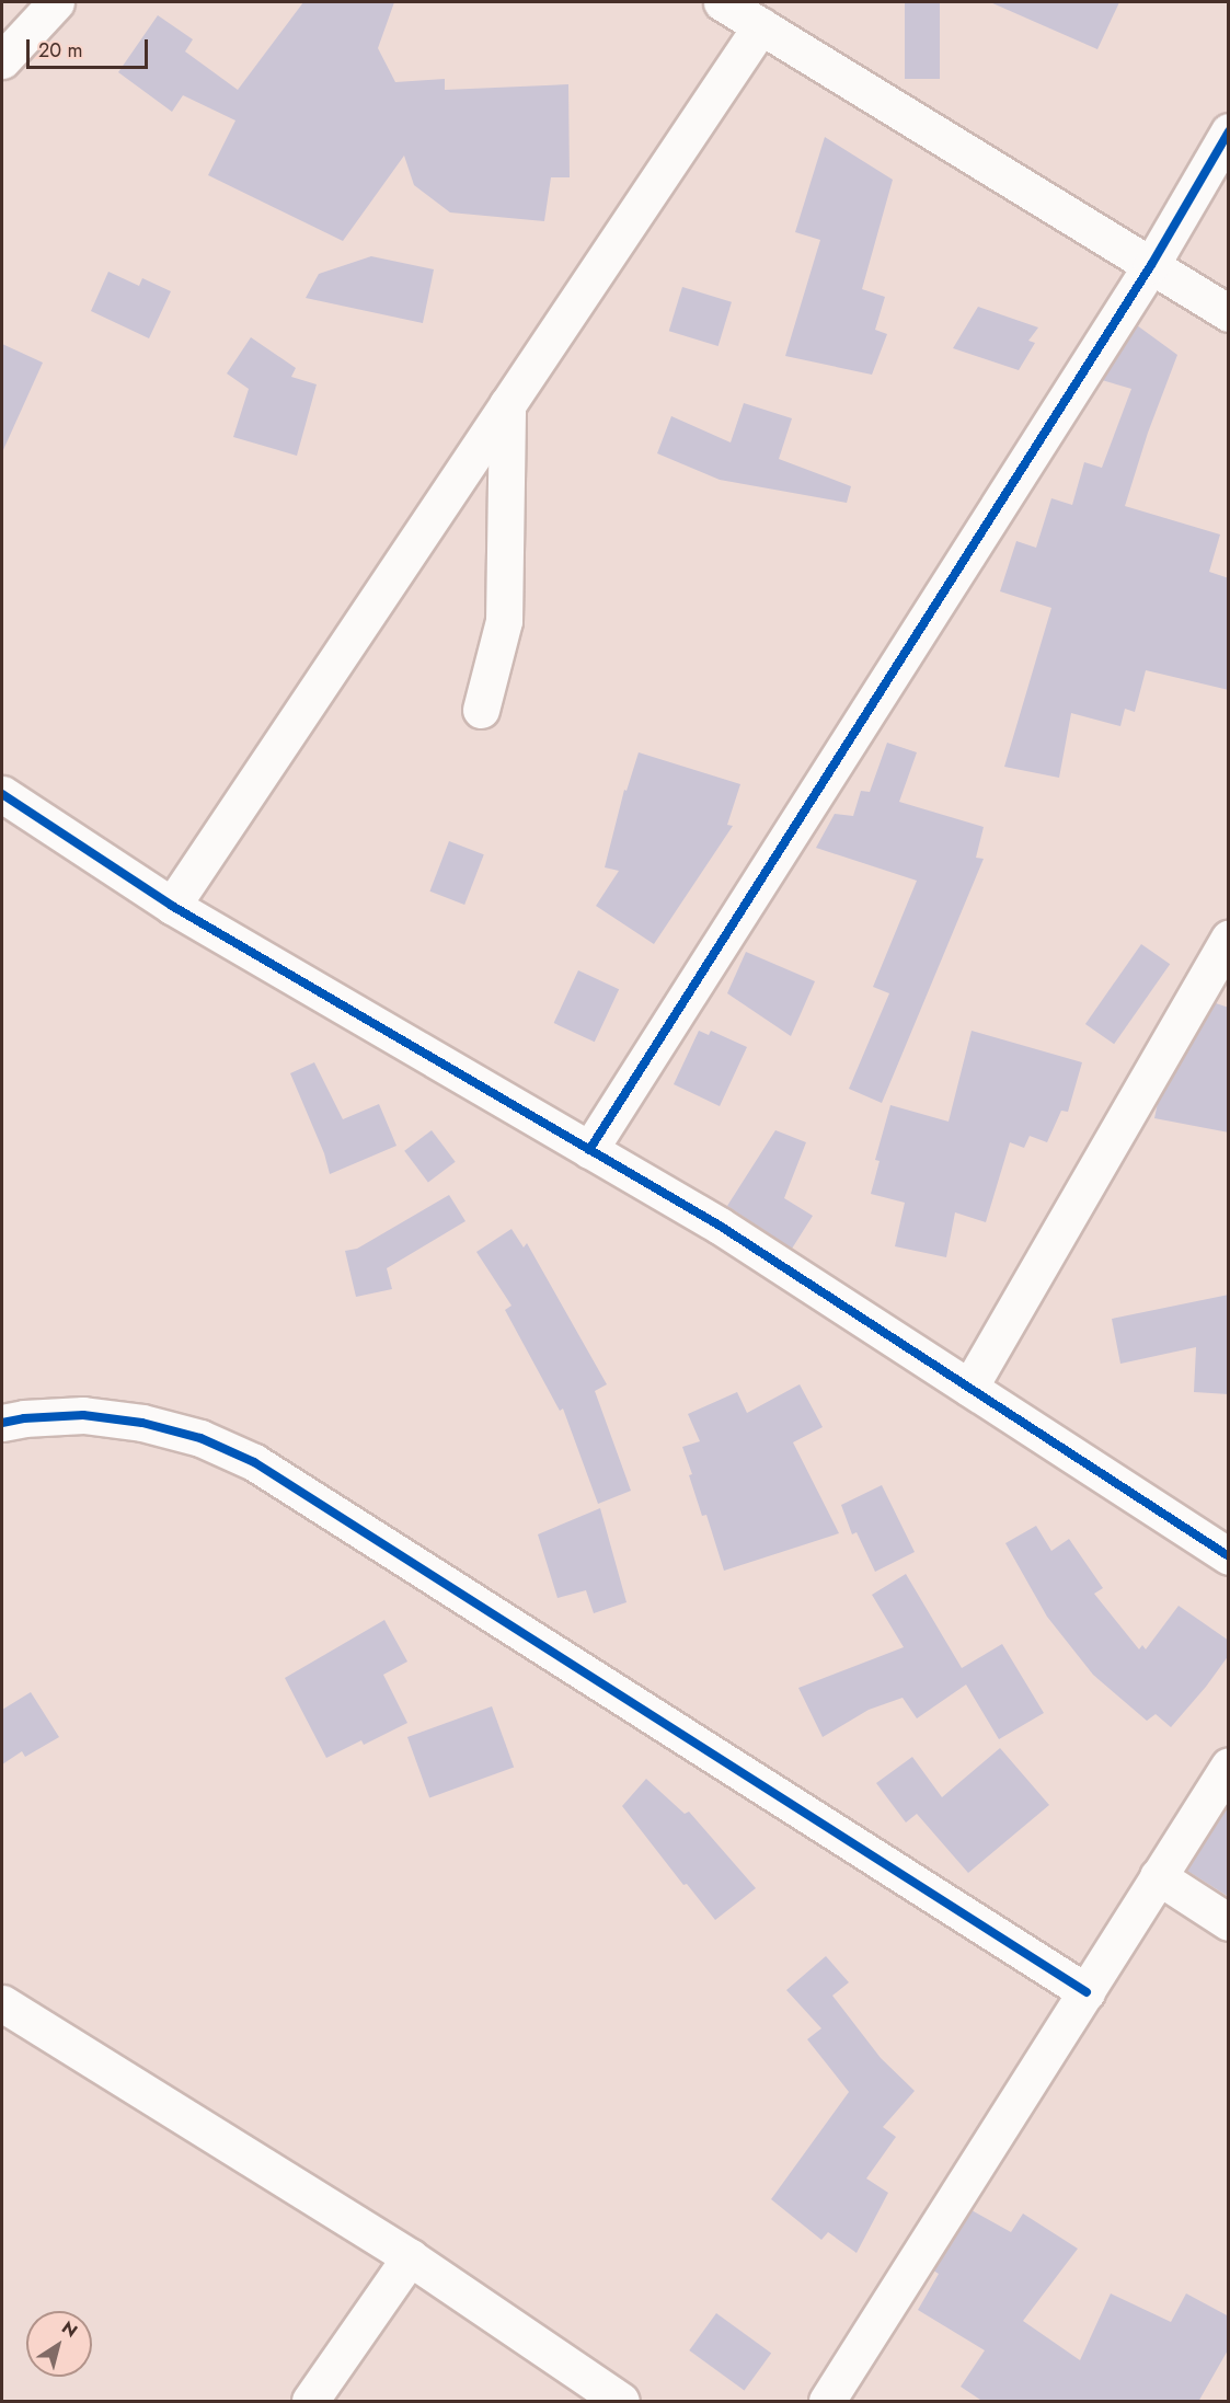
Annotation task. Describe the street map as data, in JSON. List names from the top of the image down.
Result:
{
  "scale_bar": "20 m",
  "north": "top right"
}
